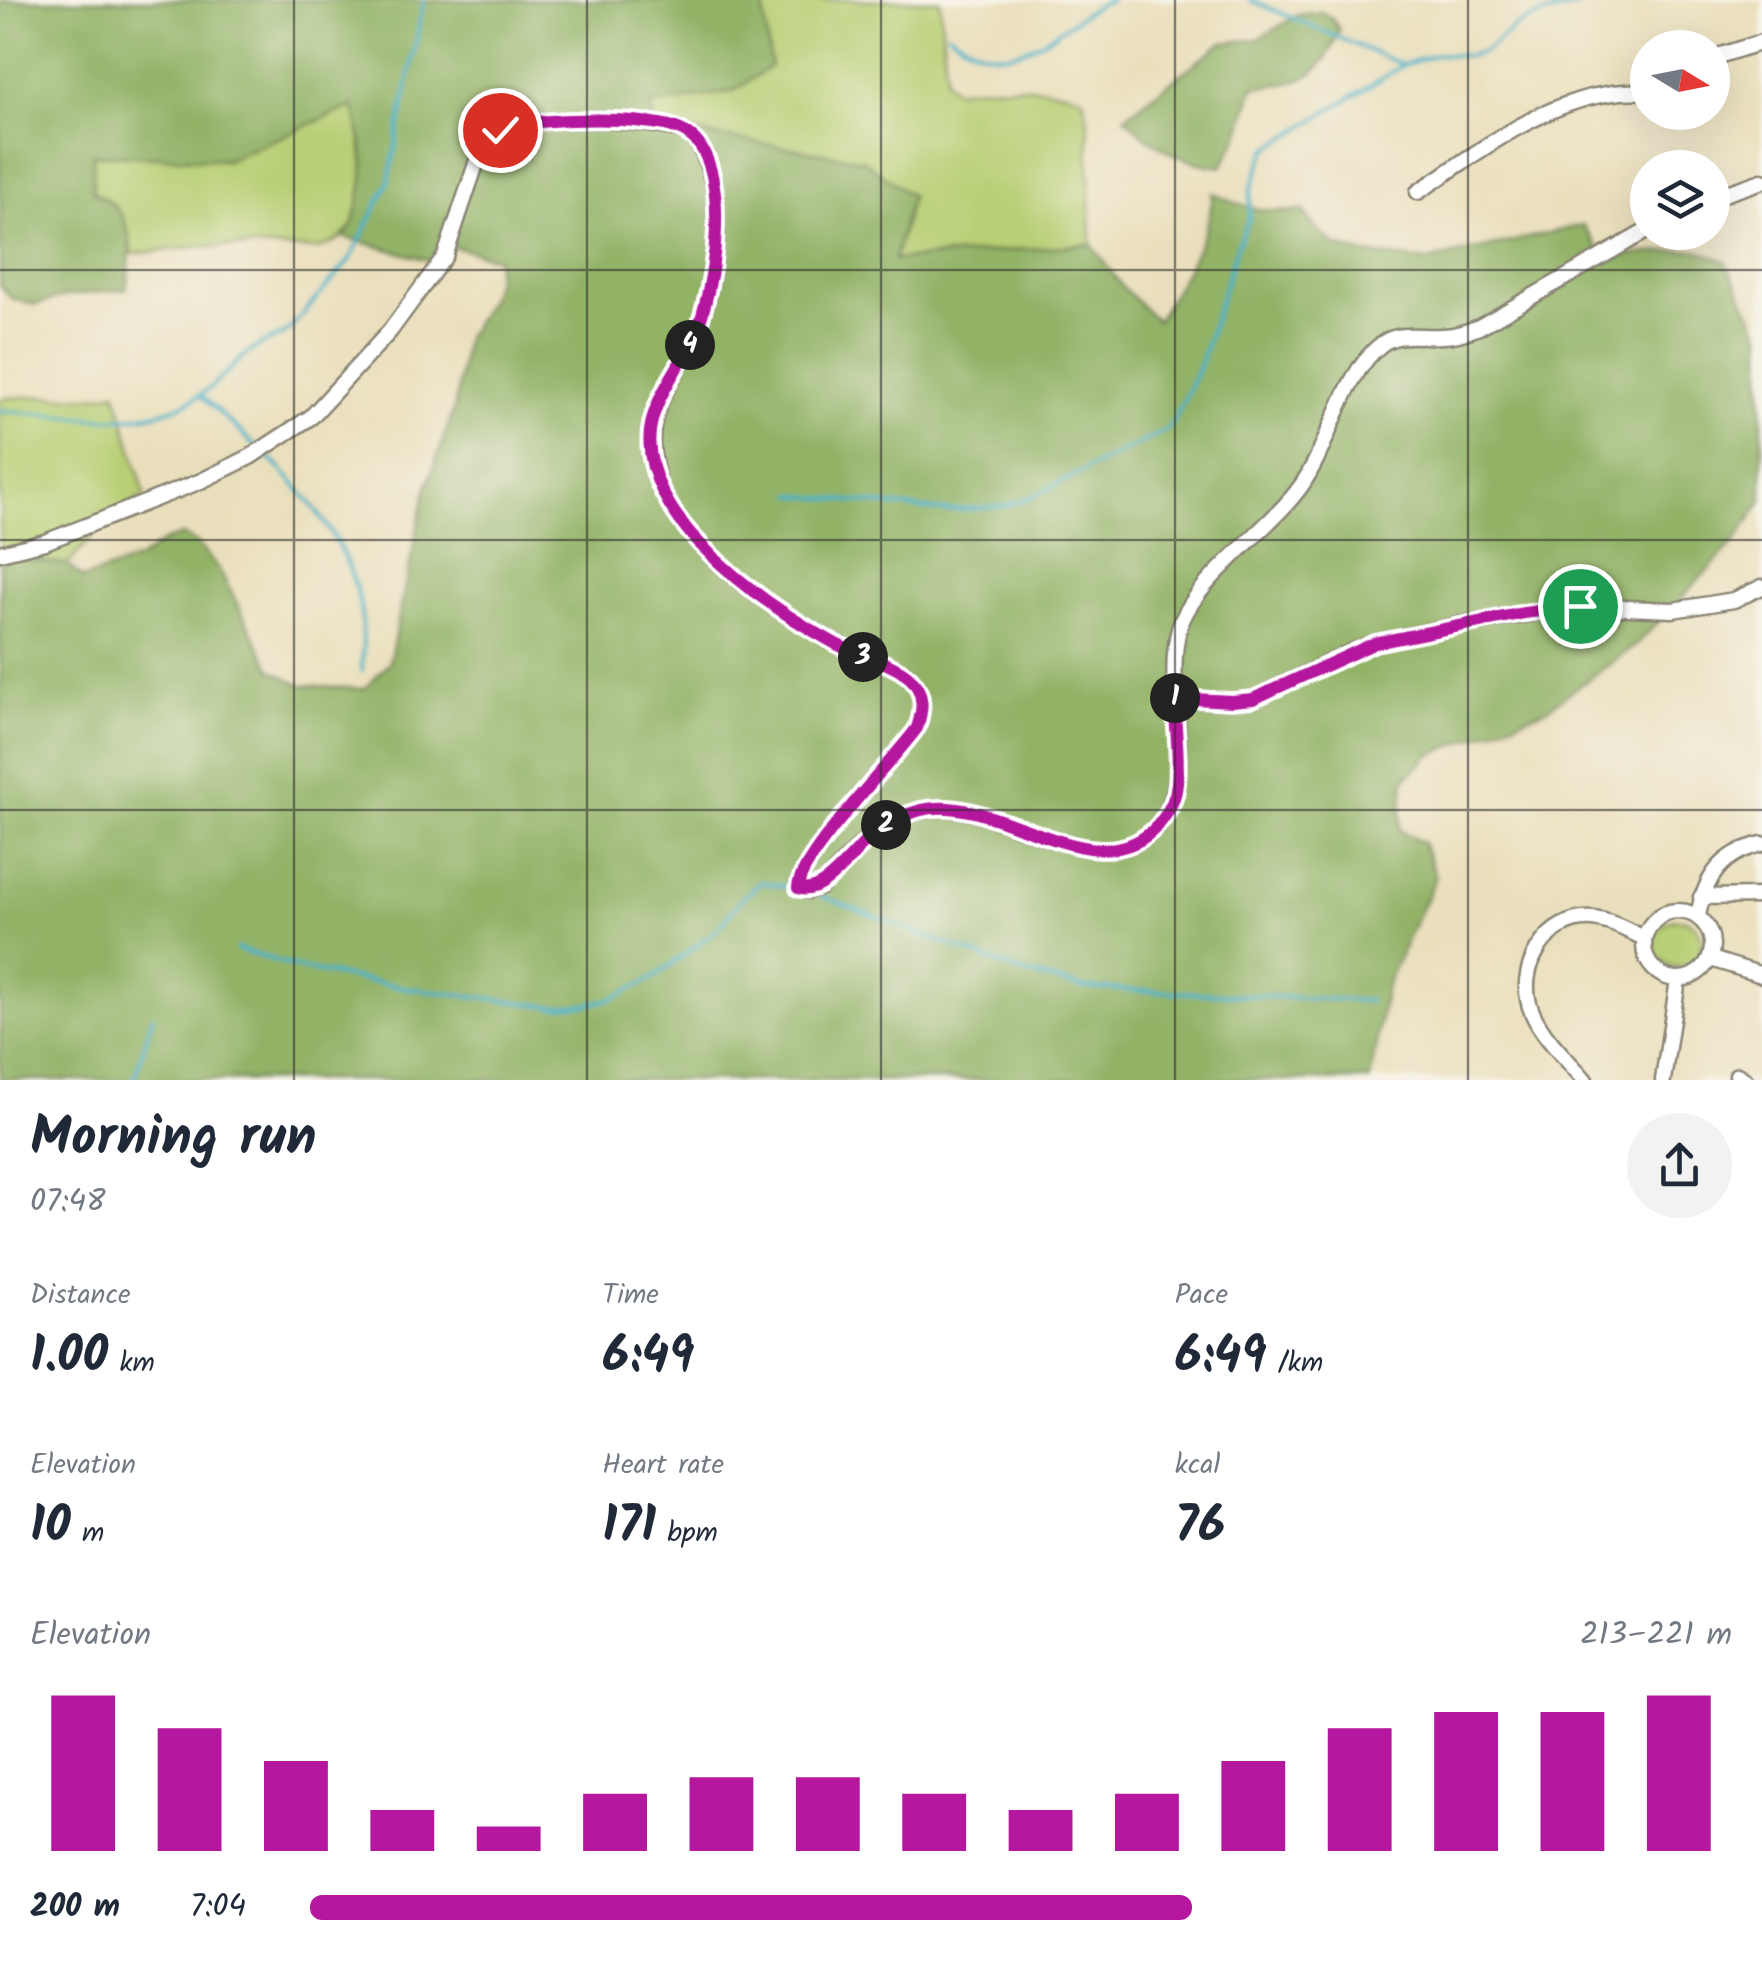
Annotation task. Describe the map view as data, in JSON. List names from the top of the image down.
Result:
{
  "north": "right",
  "page": {
    "pins": [
      "4",
      "3",
      "1",
      "2"
    ],
    "heading": ["Morning run", "07:48"],
    "stats": [
      ["Distance", "1.00 km"],
      ["Time", "6:49"],
      ["Pace", "6:49 /km"],
      ["Elevation", "10 m"],
      ["Heart rate", "171 bpm"],
      ["kcal", "76"]
    ],
    "chart": ["Elevation", "213–221 m"],
    "list": [
      {
        "name": "200 m",
        "note": "7:04"
      }
    ]
  }
}
